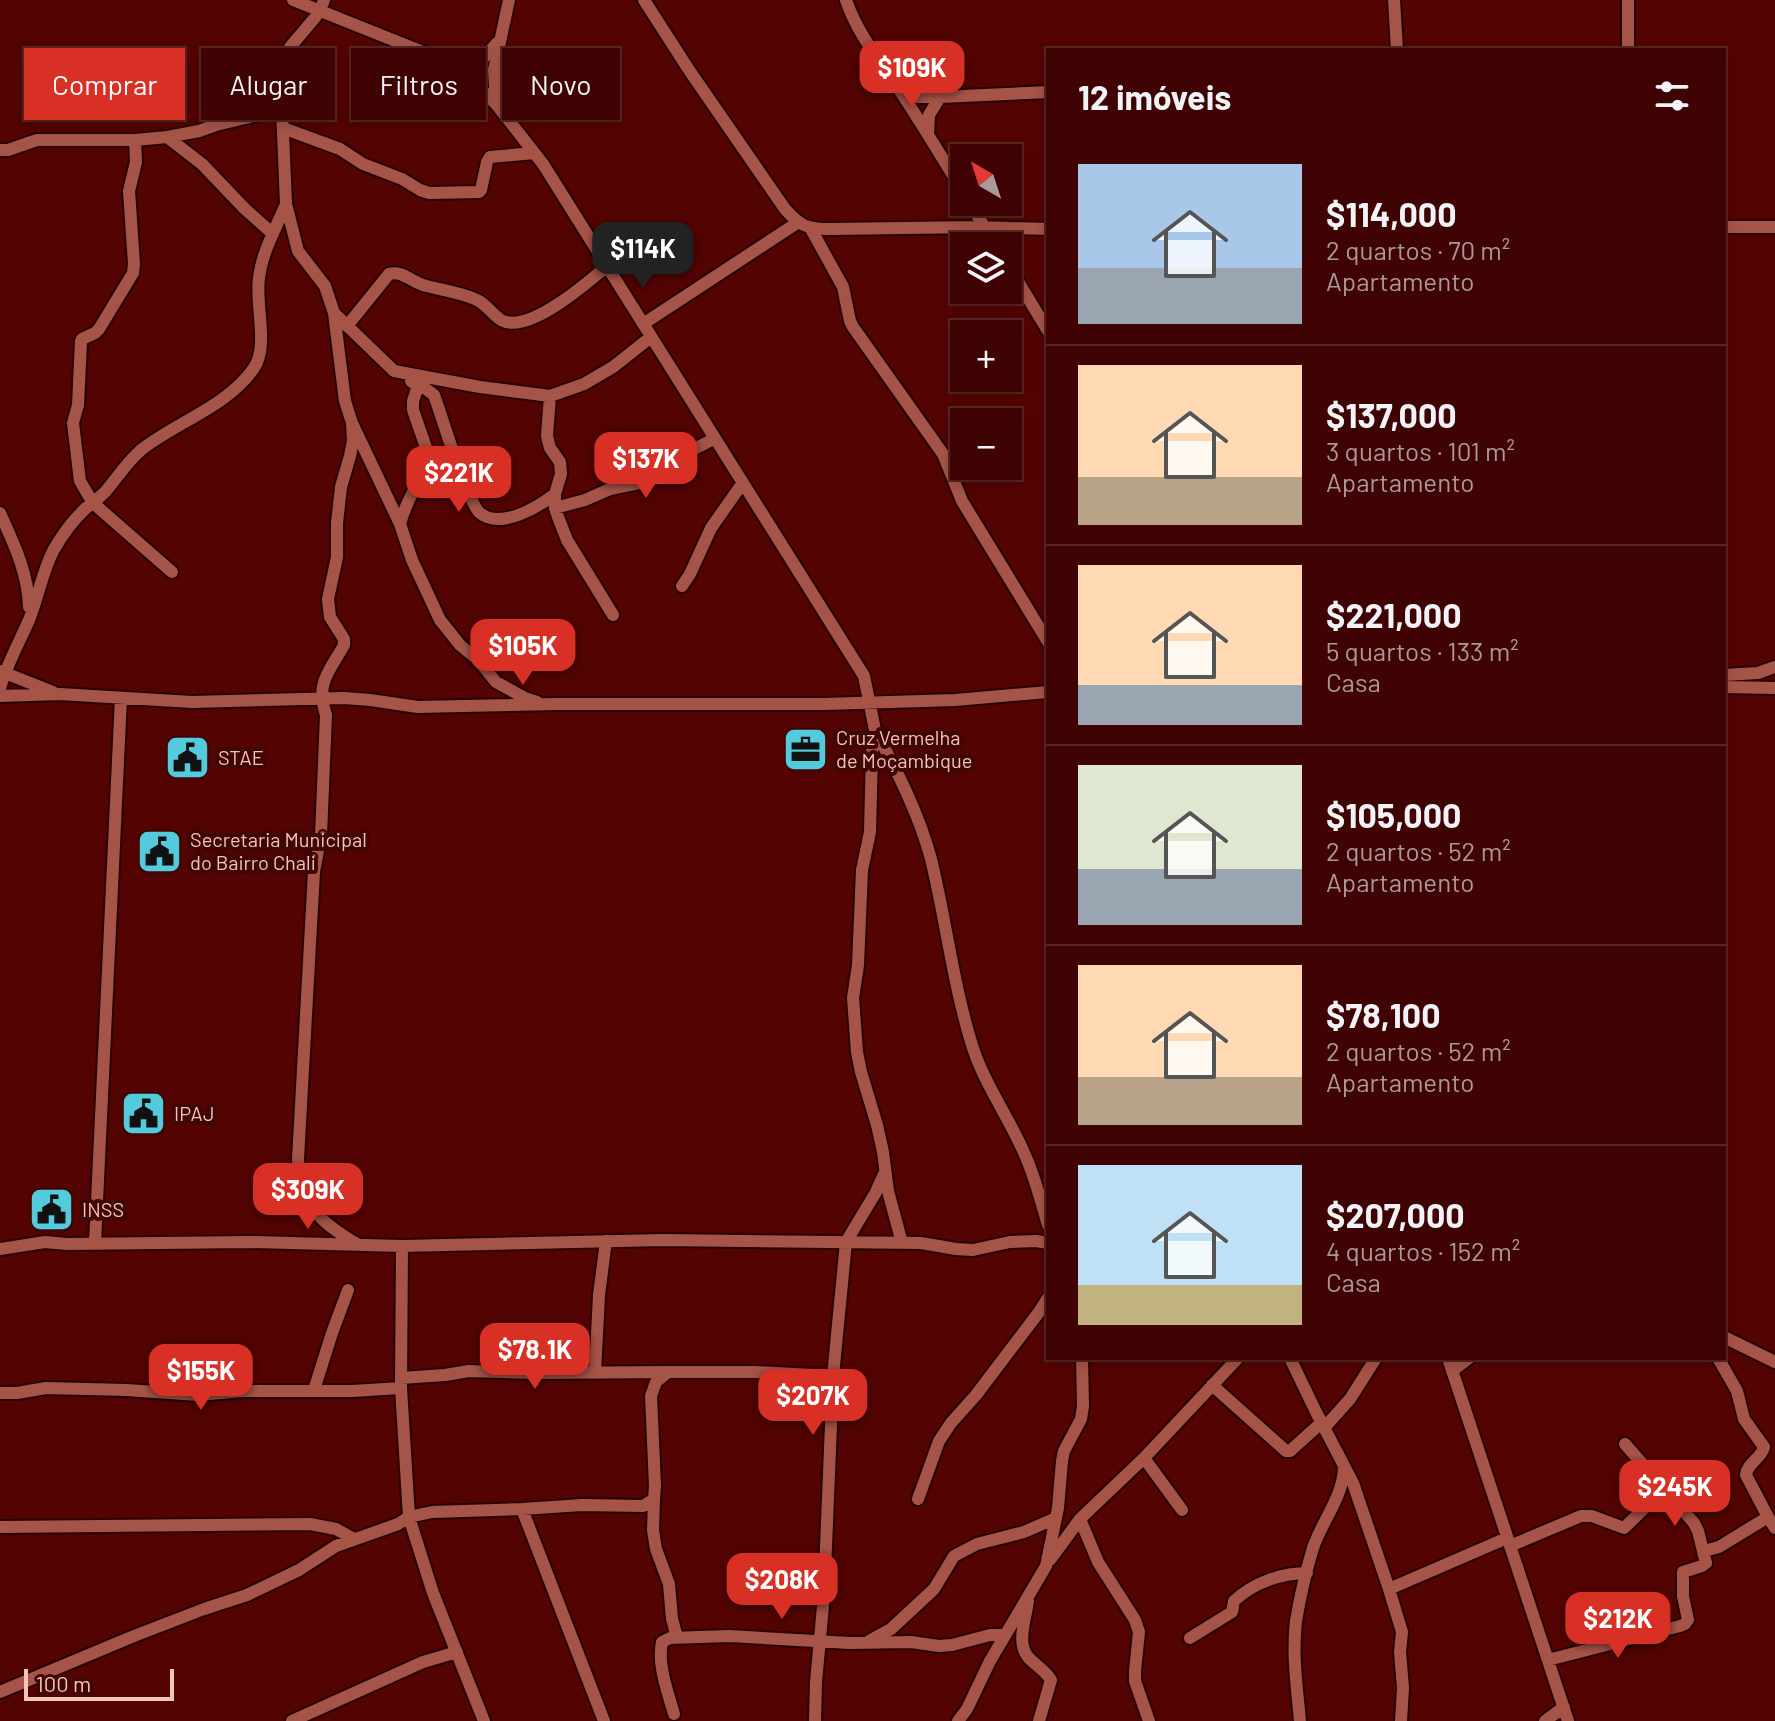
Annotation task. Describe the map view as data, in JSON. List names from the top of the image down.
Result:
{
  "places": {
    "office": ["Cruz Vermelha de Moçambique"],
    "public building": [
      "STAE",
      "Secretaria Municipal do Bairro Chali",
      "IPAJ",
      "INSS"
    ]
  },
  "scale_bar": "100 m",
  "north": "top left",
  "page": {
    "price": [
      "$109K",
      "$114K",
      "$137K",
      "$221K",
      "$105K",
      "$309K",
      "$78.1K",
      "$155K",
      "$207K",
      "$245K",
      "$208K",
      "$212K"
    ],
    "chip": [
      "Comprar",
      "Alugar",
      "Filtros",
      "Novo"
    ],
    "heading": "12 imóveis",
    "map_buttons": ["+", "−"],
    "list": [
      {
        "name": "$114,000",
        "note": "2 quartos · 70 m² · Apartamento"
      },
      {
        "name": "$137,000",
        "note": "3 quartos · 101 m² · Apartamento"
      },
      {
        "name": "$221,000",
        "note": "5 quartos · 133 m² · Casa"
      },
      {
        "name": "$105,000",
        "note": "2 quartos · 52 m² · Apartamento"
      },
      {
        "name": "$78,100",
        "note": "2 quartos · 52 m² · Apartamento"
      },
      {
        "name": "$207,000",
        "note": "4 quartos · 152 m² · Casa"
      }
    ],
    "scale": "100 m"
  }
}
